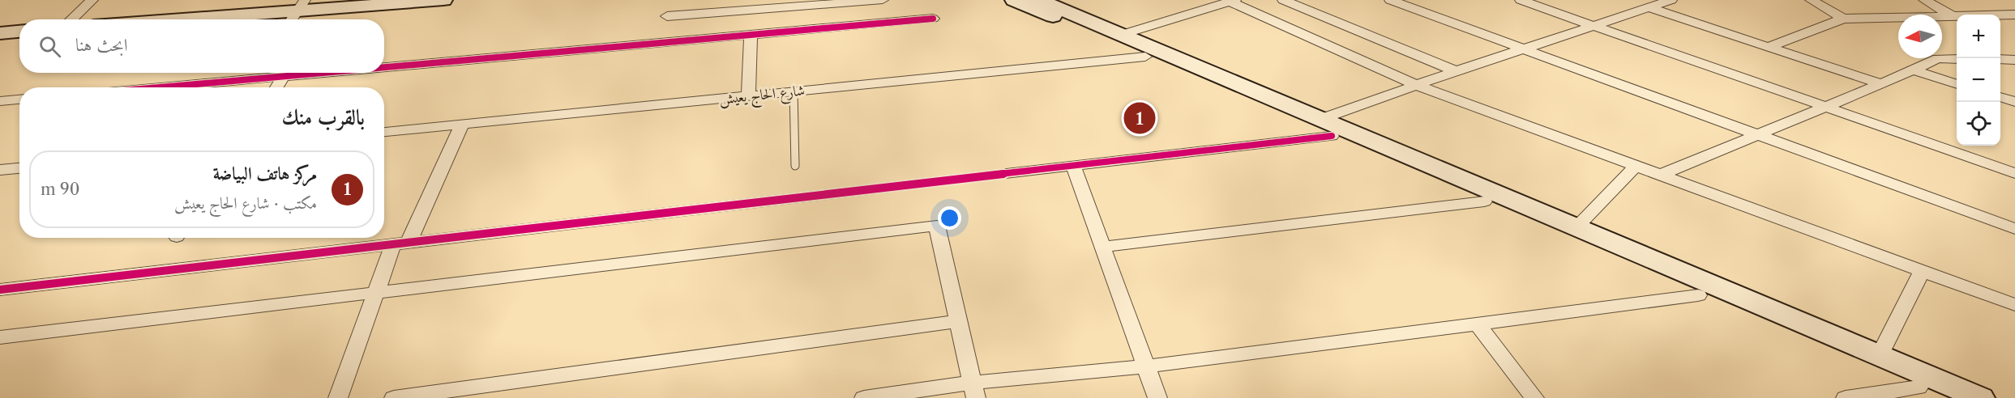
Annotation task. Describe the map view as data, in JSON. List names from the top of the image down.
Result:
{
  "streets": {
    "street": ["شارع الحاج يعيش"]
  },
  "north": "left",
  "page": {
    "map_buttons": ["+", "−"],
    "search": "ابحث هنا",
    "heading": "بالقرب منك",
    "pins": "1",
    "list": [
      {
        "mark": "1",
        "name": "مركز هاتف البياضة",
        "note": "مكتب · شارع الحاج يعيش",
        "value": "90 m"
      }
    ]
  }
}
